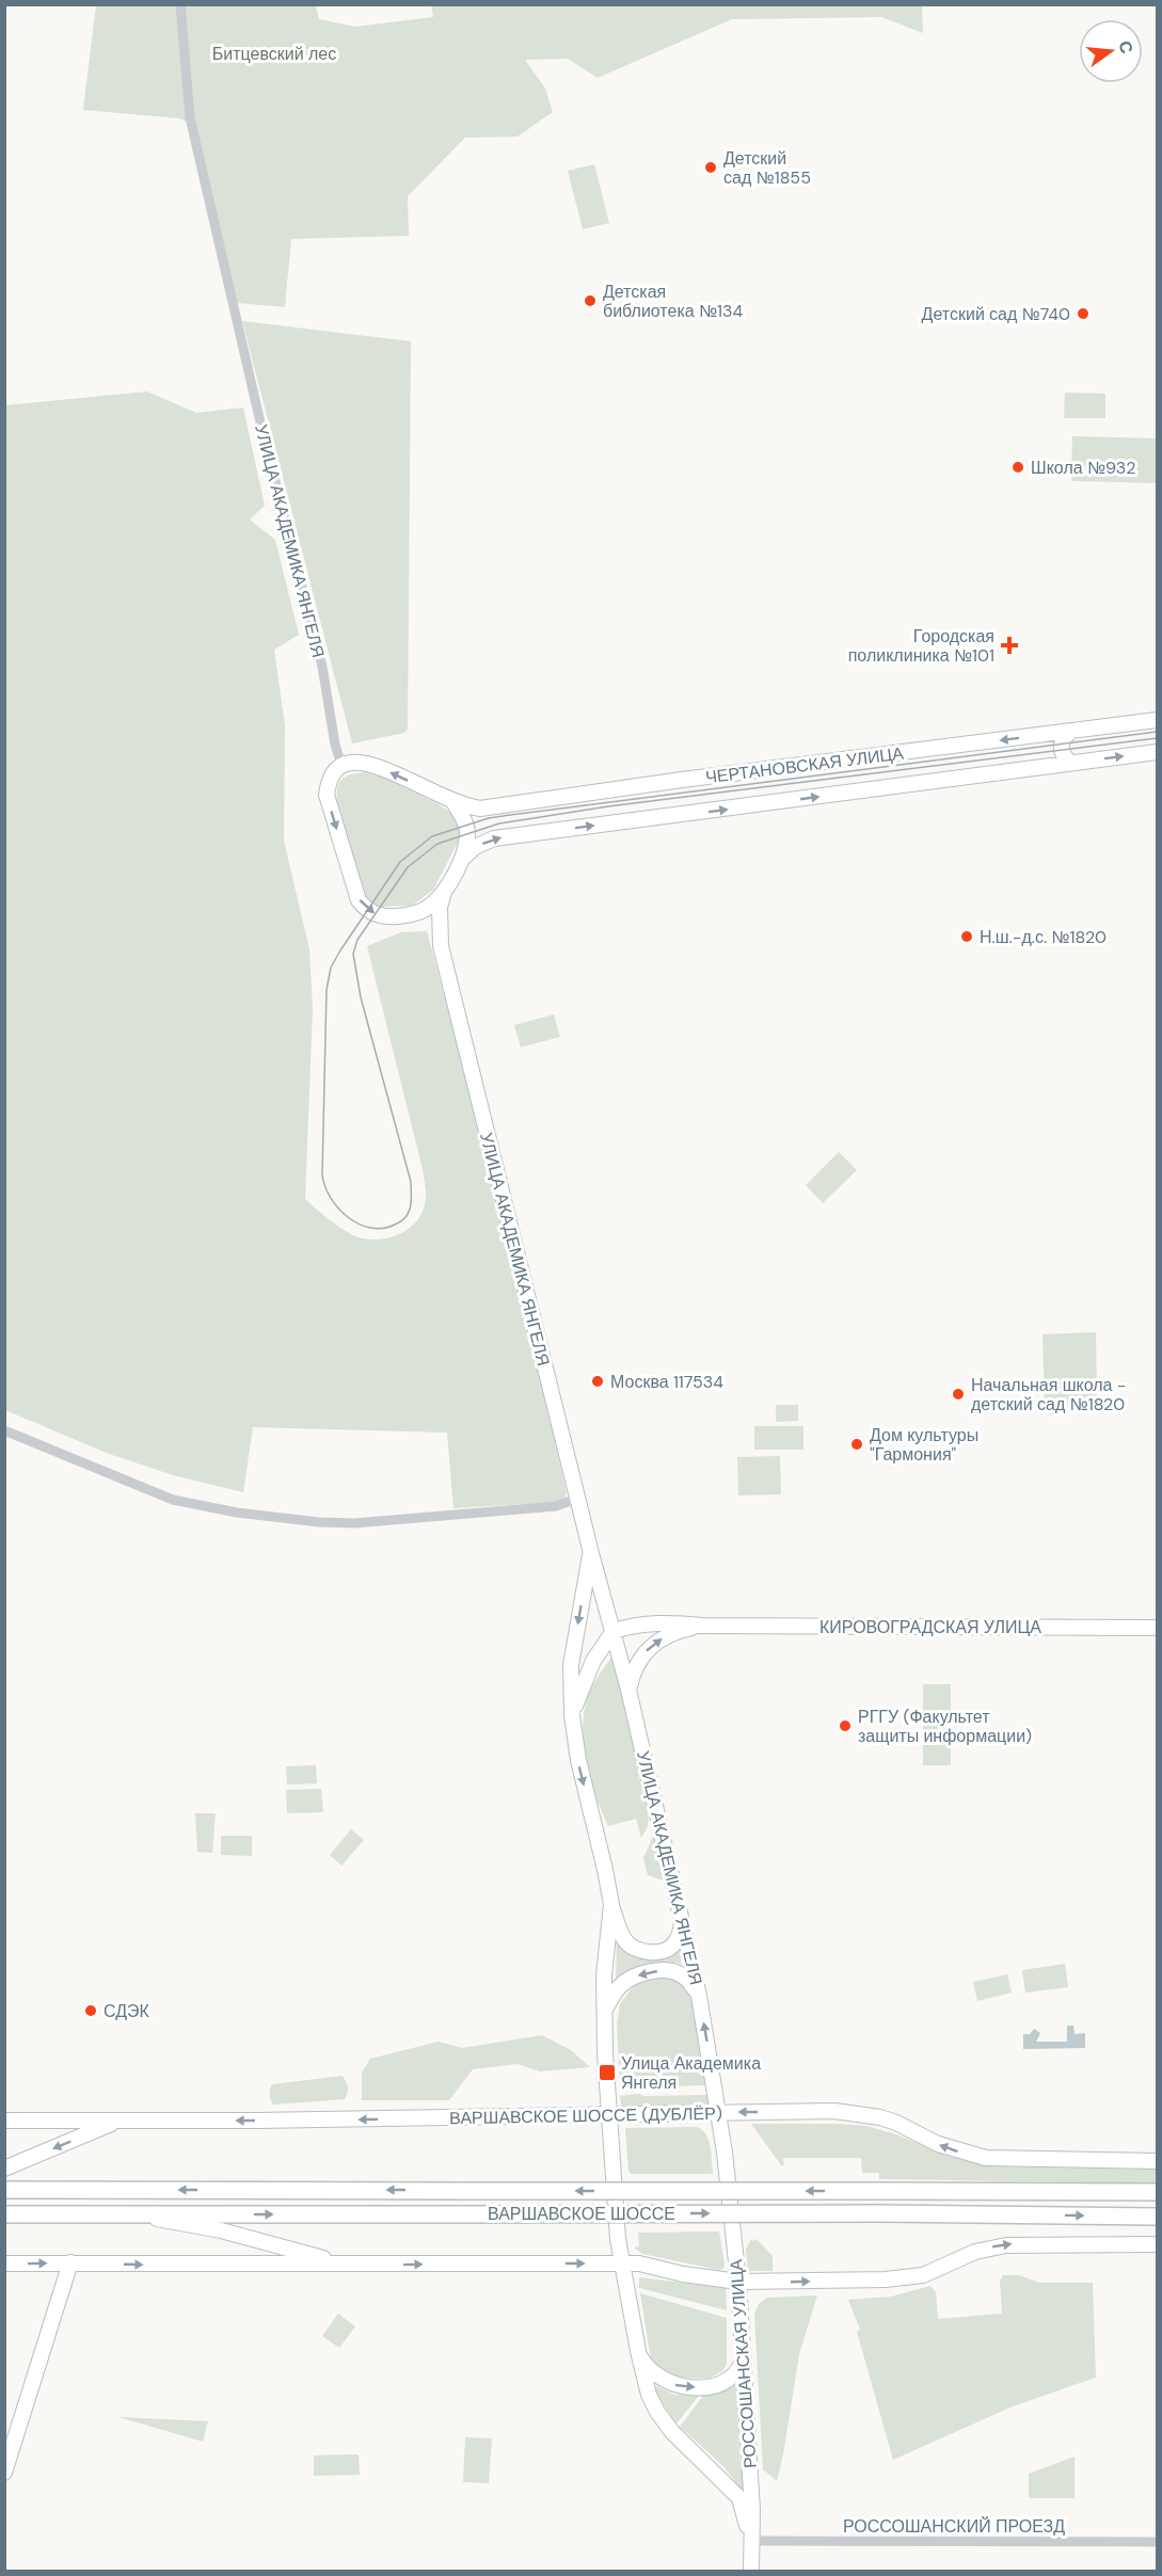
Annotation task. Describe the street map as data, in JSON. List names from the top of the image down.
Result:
{
  "streets": {
    "main road": [
      "УЛИЦА АКАДЕМИКА ЯНГЕЛЯ",
      "ЧЕРТАНОВСКАЯ УЛИЦА",
      "КИРОВОГРАДСКАЯ УЛИЦА",
      "ВАРШАВСКОЕ ШОССЕ (ДУБЛЁР)",
      "ВАРШАВСКОЕ ШОССЕ",
      "РОССОШАНСКАЯ УЛИЦА"
    ],
    "street": ["РОССОШАНСКИЙ ПРОЕЗД"]
  },
  "crossings": [
    ["УЛИЦА АКАДЕМИКА ЯНГЕЛЯ", "ЧЕРТАНОВСКАЯ УЛИЦА"],
    ["УЛИЦА АКАДЕМИКА ЯНГЕЛЯ", "КИРОВОГРАДСКАЯ УЛИЦА"],
    ["УЛИЦА АКАДЕМИКА ЯНГЕЛЯ", "ВАРШАВСКОЕ ШОССЕ (ДУБЛЁР)"],
    ["УЛИЦА АКАДЕМИКА ЯНГЕЛЯ", "РОССОШАНСКАЯ УЛИЦА"],
    ["РОССОШАНСКАЯ УЛИЦА", "РОССОШАНСКИЙ ПРОЕЗД"]
  ],
  "parks": ["Битцевский лес"],
  "places": {
    "other": [
      "Детский сад №1855",
      "Детская библиотека №134",
      "Детский сад №740",
      "Школа №932",
      "Н.ш.-д.с. №1820",
      "Москва 117534",
      "Начальная школа - детский сад №1820",
      "Дом культуры \"Гармония\"",
      "РГГУ (Факультет защиты информации)",
      "СДЭК"
    ],
    "health": ["Городская поликлиника №101"],
    "transit": ["Улица Академика Янгеля"]
  },
  "north": "right"
}
